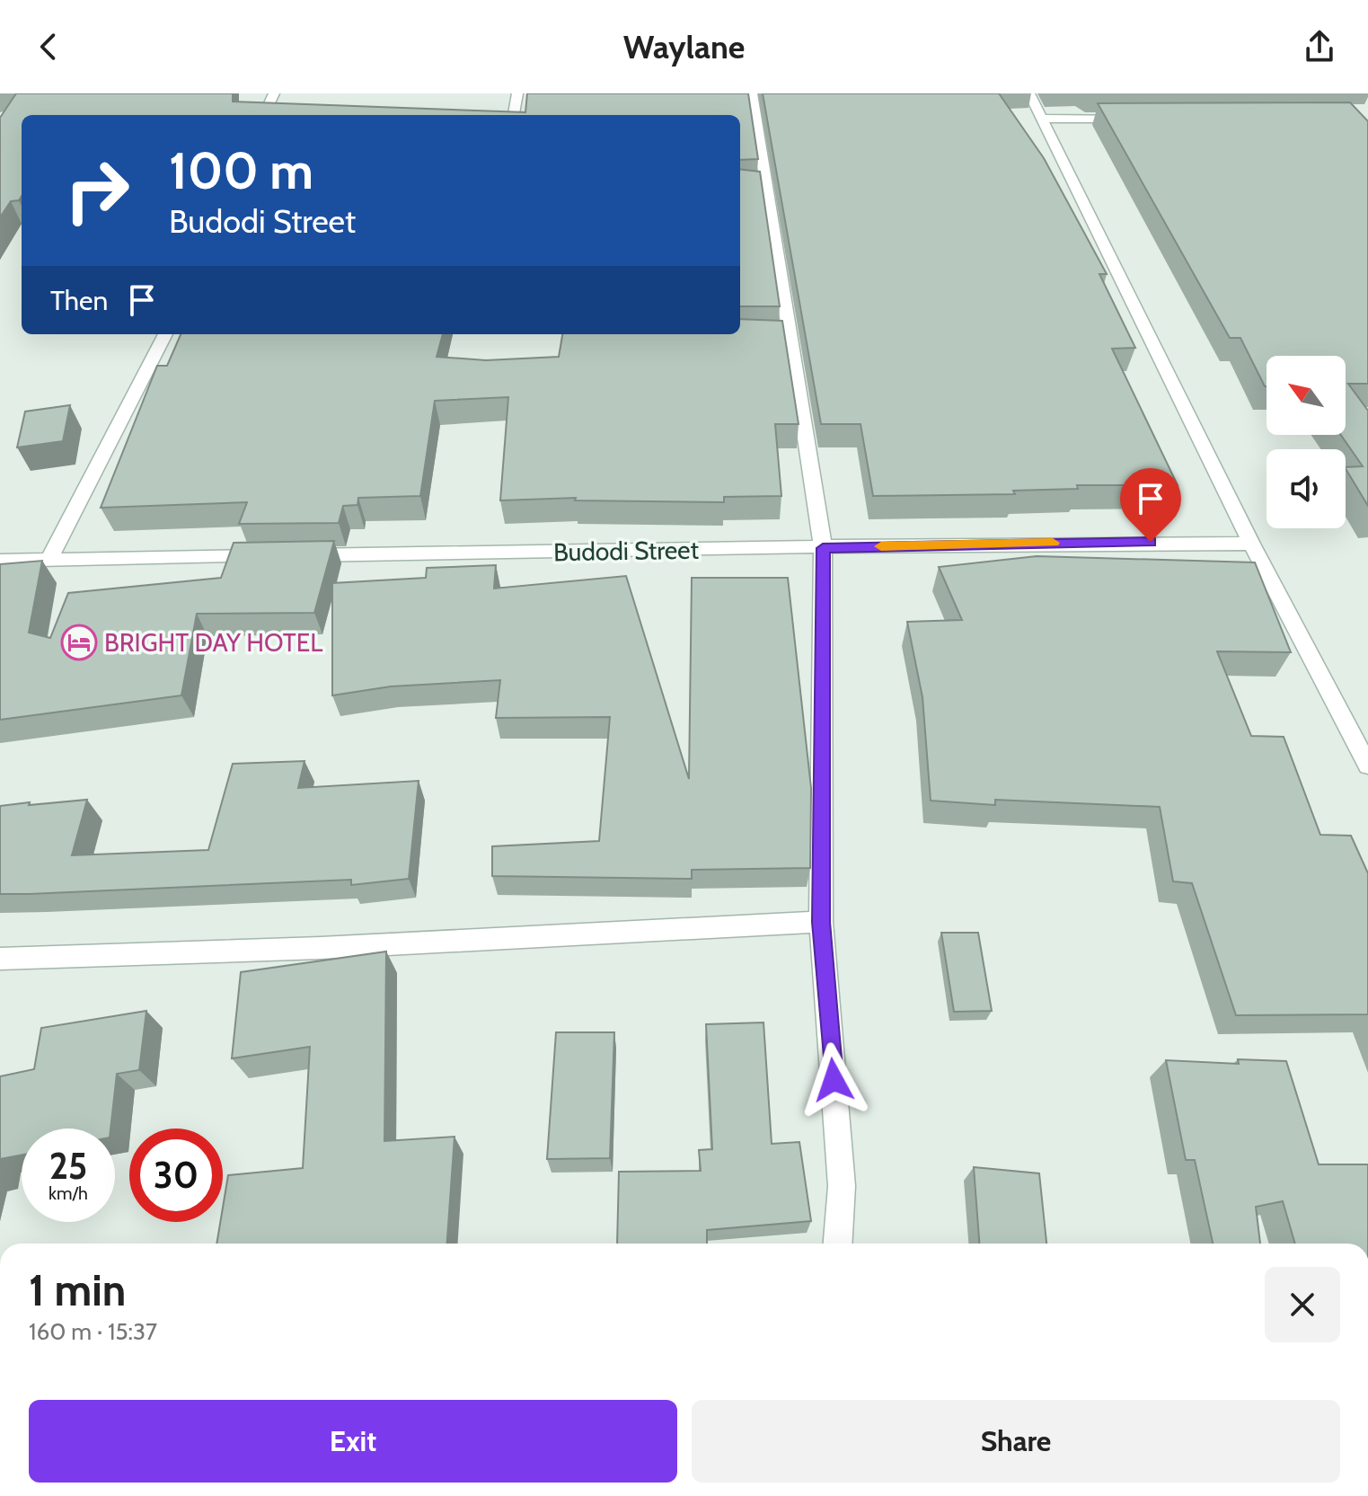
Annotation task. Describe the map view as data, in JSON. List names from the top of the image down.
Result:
{
  "streets": {
    "street": ["Budodi Street"]
  },
  "places": {
    "hotel": ["BRIGHT DAY HOTEL"]
  },
  "north": "top left",
  "page": {
    "header": "Waylane",
    "turn": ["100 m", "Budodi Street"],
    "then": "Then",
    "speed": "25 km/h",
    "limit": "30",
    "heading": ["1 min", "160 m · 15:37"],
    "buttons": ["Exit", "Share"]
  }
}
